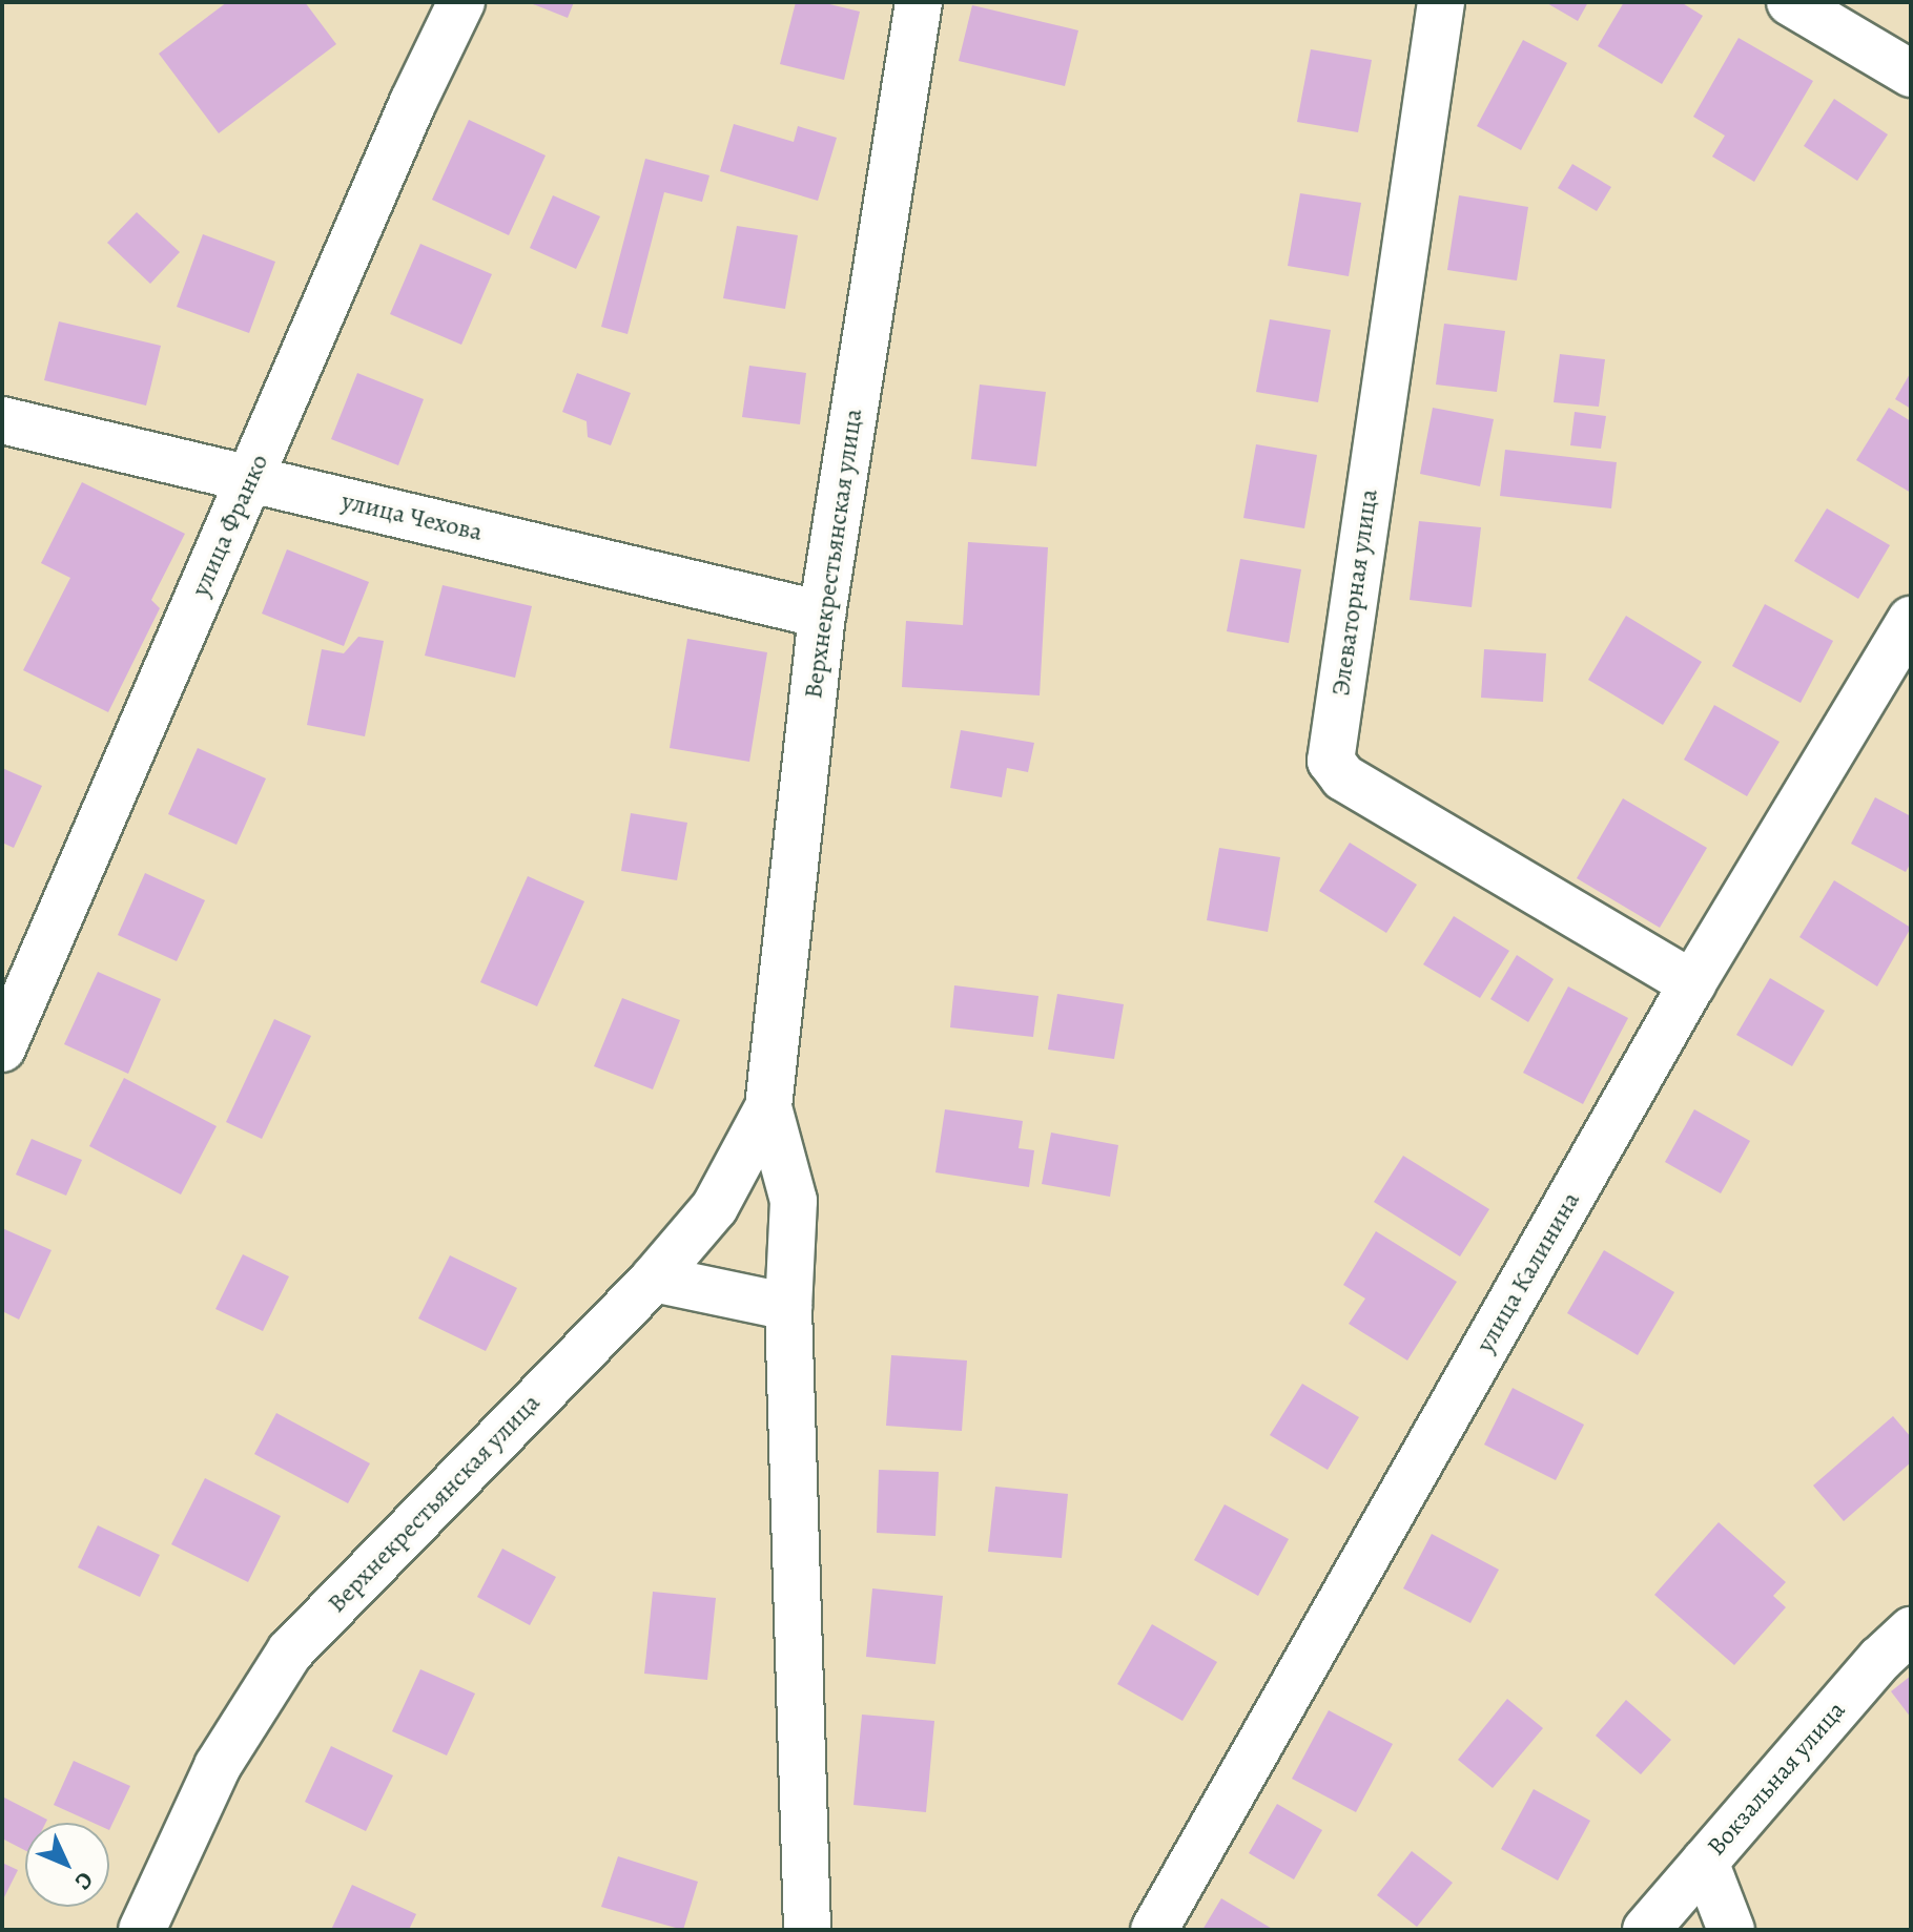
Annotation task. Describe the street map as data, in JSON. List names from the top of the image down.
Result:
{
  "streets": {
    "street": [
      "улица Чехова",
      "улица Франко",
      "Верхнекрестьянская улица",
      "Элеваторная улица",
      "улица Калинина",
      "Вокзальная улица"
    ]
  },
  "crossings": [
    ["улица Чехова", "улица Франко"],
    ["улица Чехова", "Верхнекрестьянская улица"],
    ["Элеваторная улица", "улица Калинина"]
  ],
  "north": "bottom right"
}
